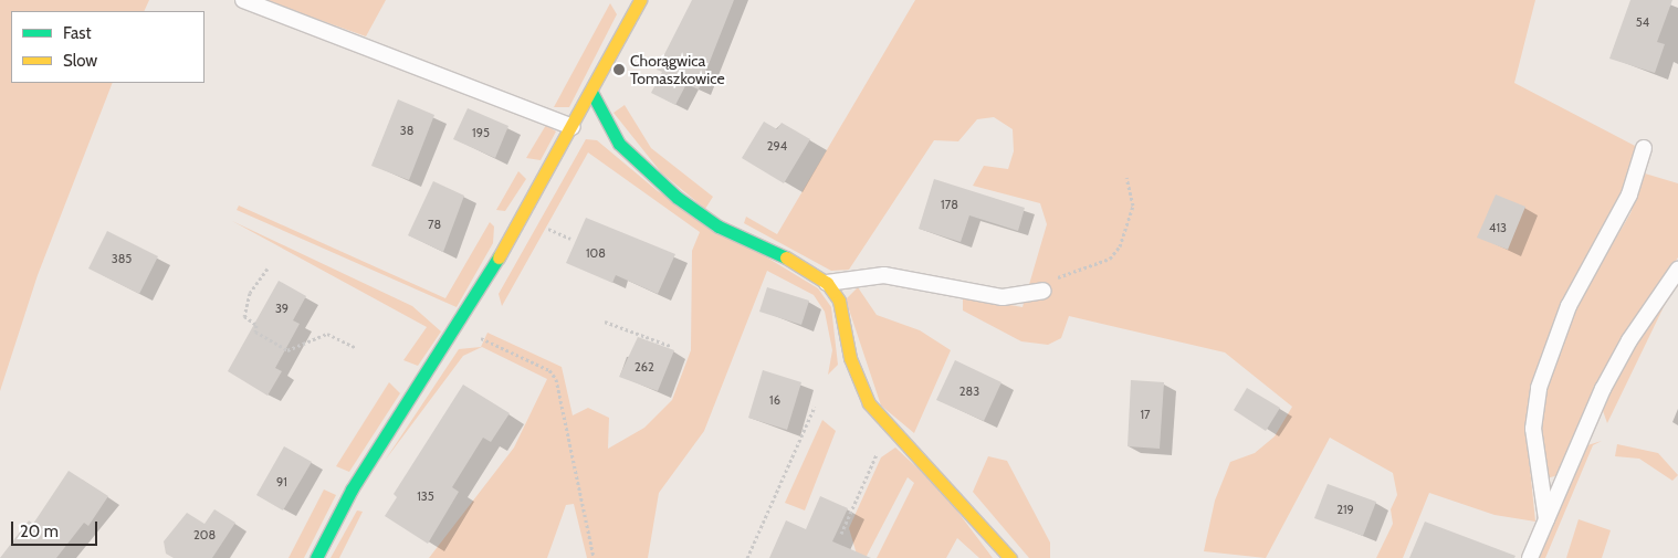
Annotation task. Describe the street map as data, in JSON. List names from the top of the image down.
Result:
{
  "places": ["Chorągwica Tomaszkowice"],
  "house_numbers": [
    "54",
    "38",
    "195",
    "294",
    "178",
    "78",
    "413",
    "108",
    "385",
    "39",
    "262",
    "283",
    "16",
    "17",
    "91",
    "135",
    "219",
    "208"
  ],
  "legend": ["Fast", "Slow"],
  "scale_bar": "20 m"
}
